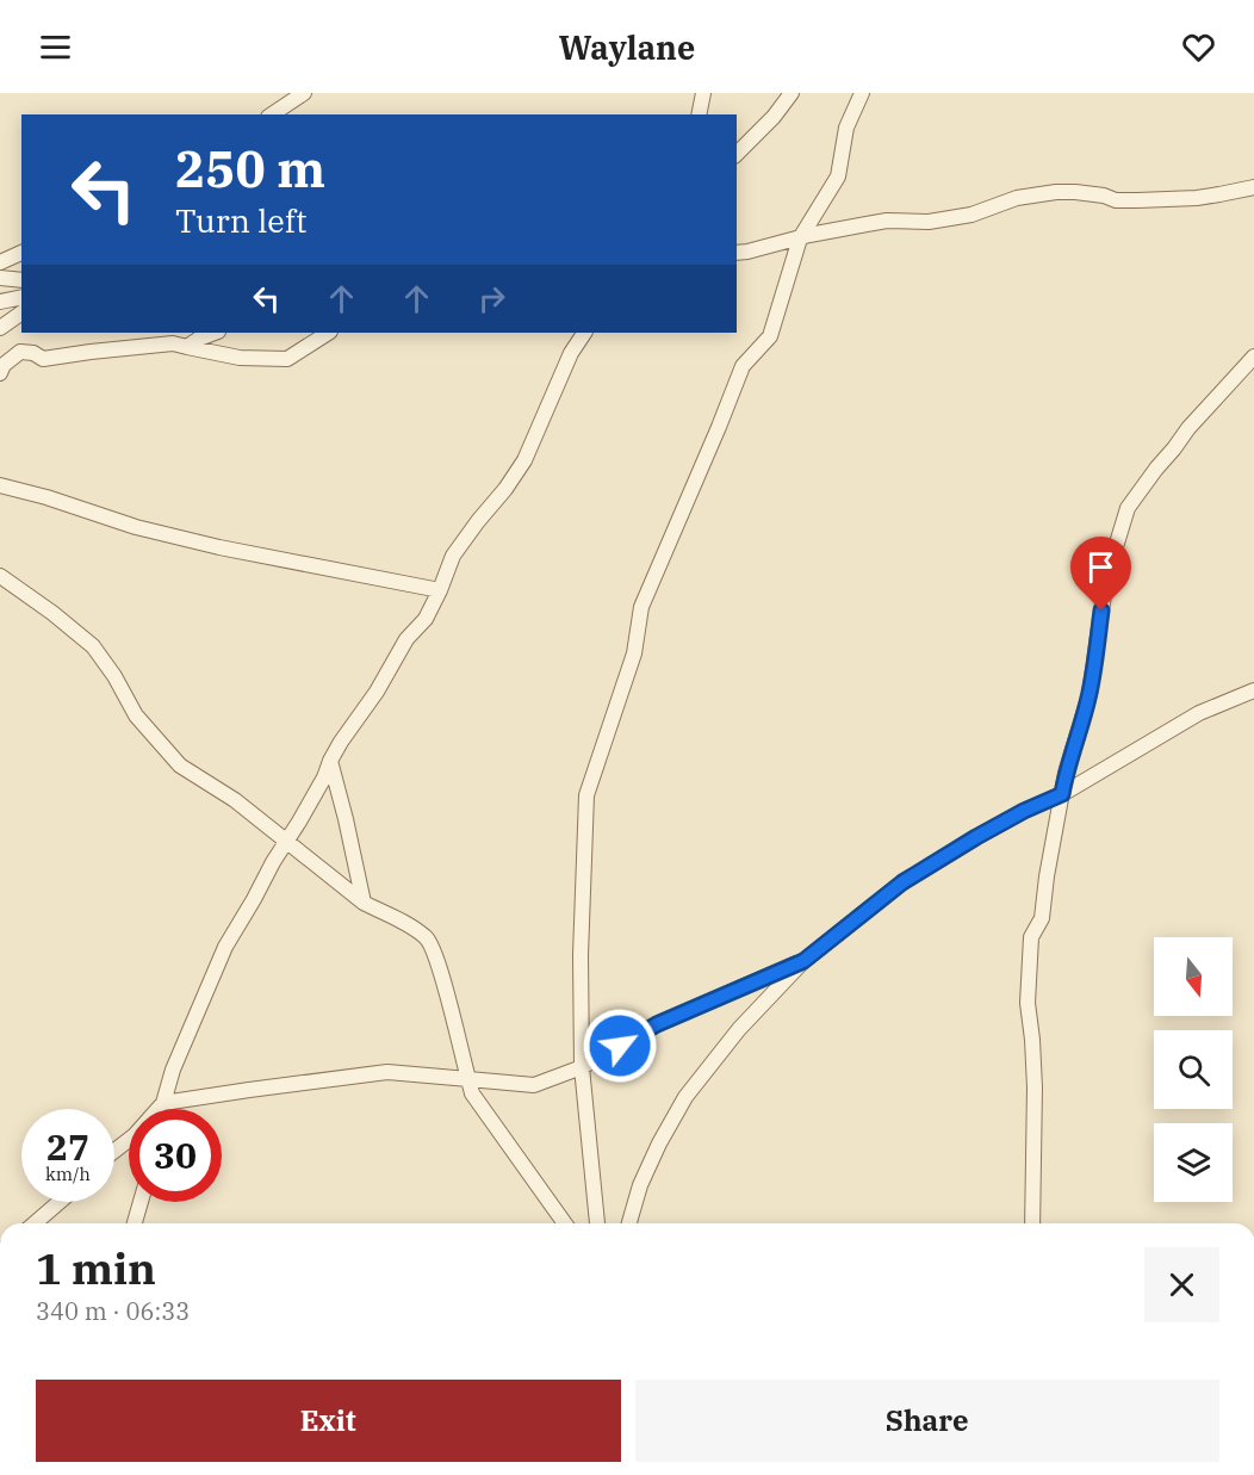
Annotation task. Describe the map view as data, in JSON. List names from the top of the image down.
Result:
{
  "north": "bottom",
  "page": {
    "header": "Waylane",
    "turn": ["250 m", "Turn left"],
    "speed": "27 km/h",
    "limit": "30",
    "heading": ["1 min", "340 m · 06:33"],
    "buttons": ["Exit", "Share"]
  }
}
